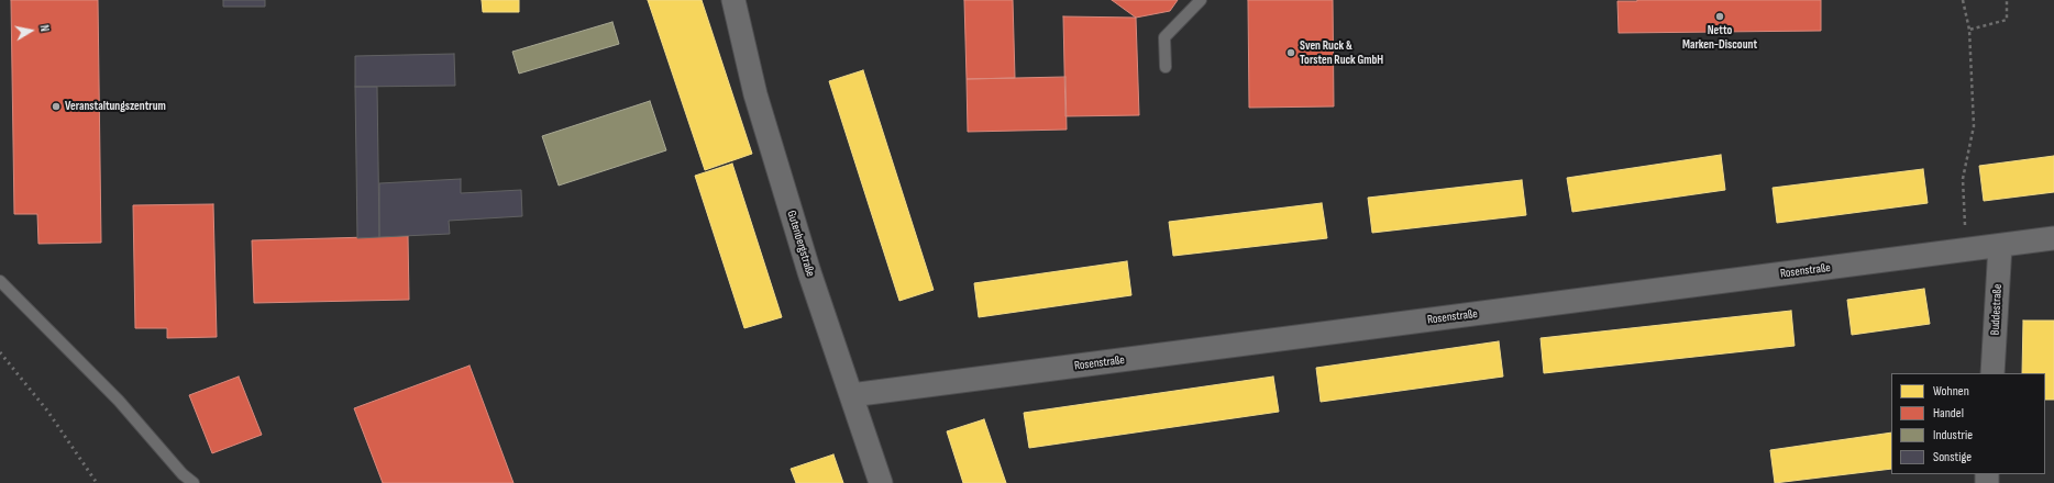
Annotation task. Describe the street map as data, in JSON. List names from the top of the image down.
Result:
{
  "streets": {
    "street": ["Gutenbergstraße", "Rosenstraße", "Buddestraße"]
  },
  "crossings": [
    ["Gutenbergstraße", "Rosenstraße"],
    ["Rosenstraße", "Buddestraße"]
  ],
  "places": ["Netto Marken-Discount", "Sven Ruck & Torsten Ruck GmbH", "Veranstaltungszentrum"],
  "legend": [
    "Wohnen",
    "Handel",
    "Industrie",
    "Sonstige"
  ],
  "north": "right"
}
